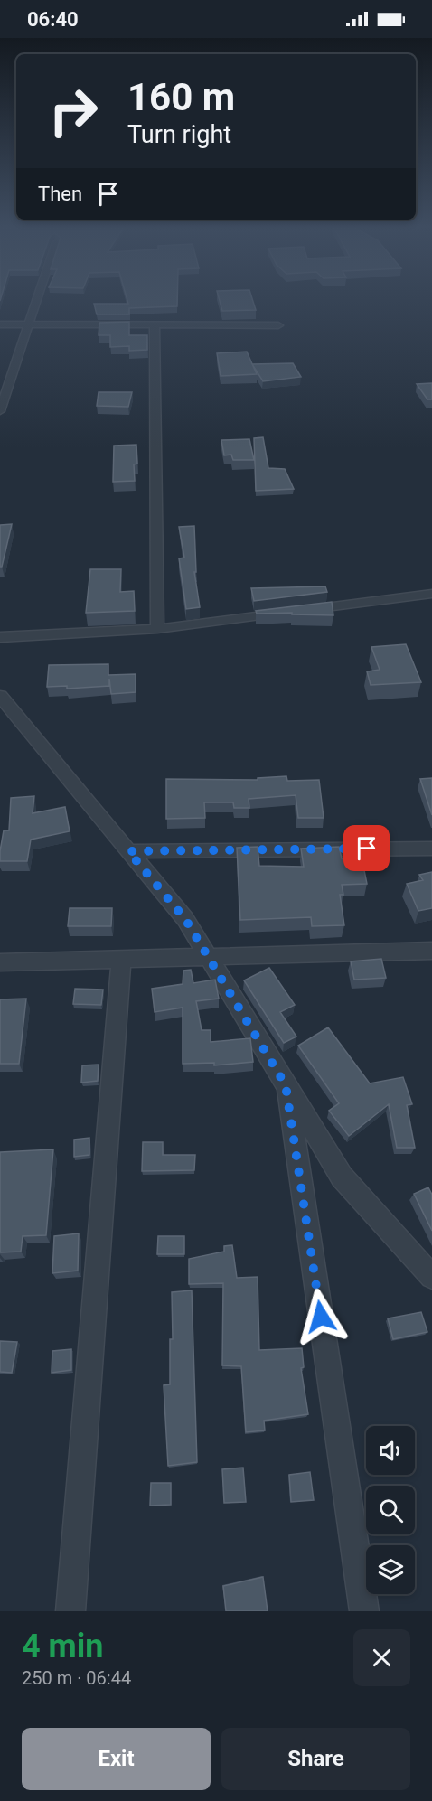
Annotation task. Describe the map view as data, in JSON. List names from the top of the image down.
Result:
{
  "page": {
    "status": "06:40",
    "turn": ["160 m", "Turn right"],
    "then": "Then",
    "heading": ["4 min", "250 m · 06:44"],
    "buttons": ["Exit", "Share"]
  }
}
